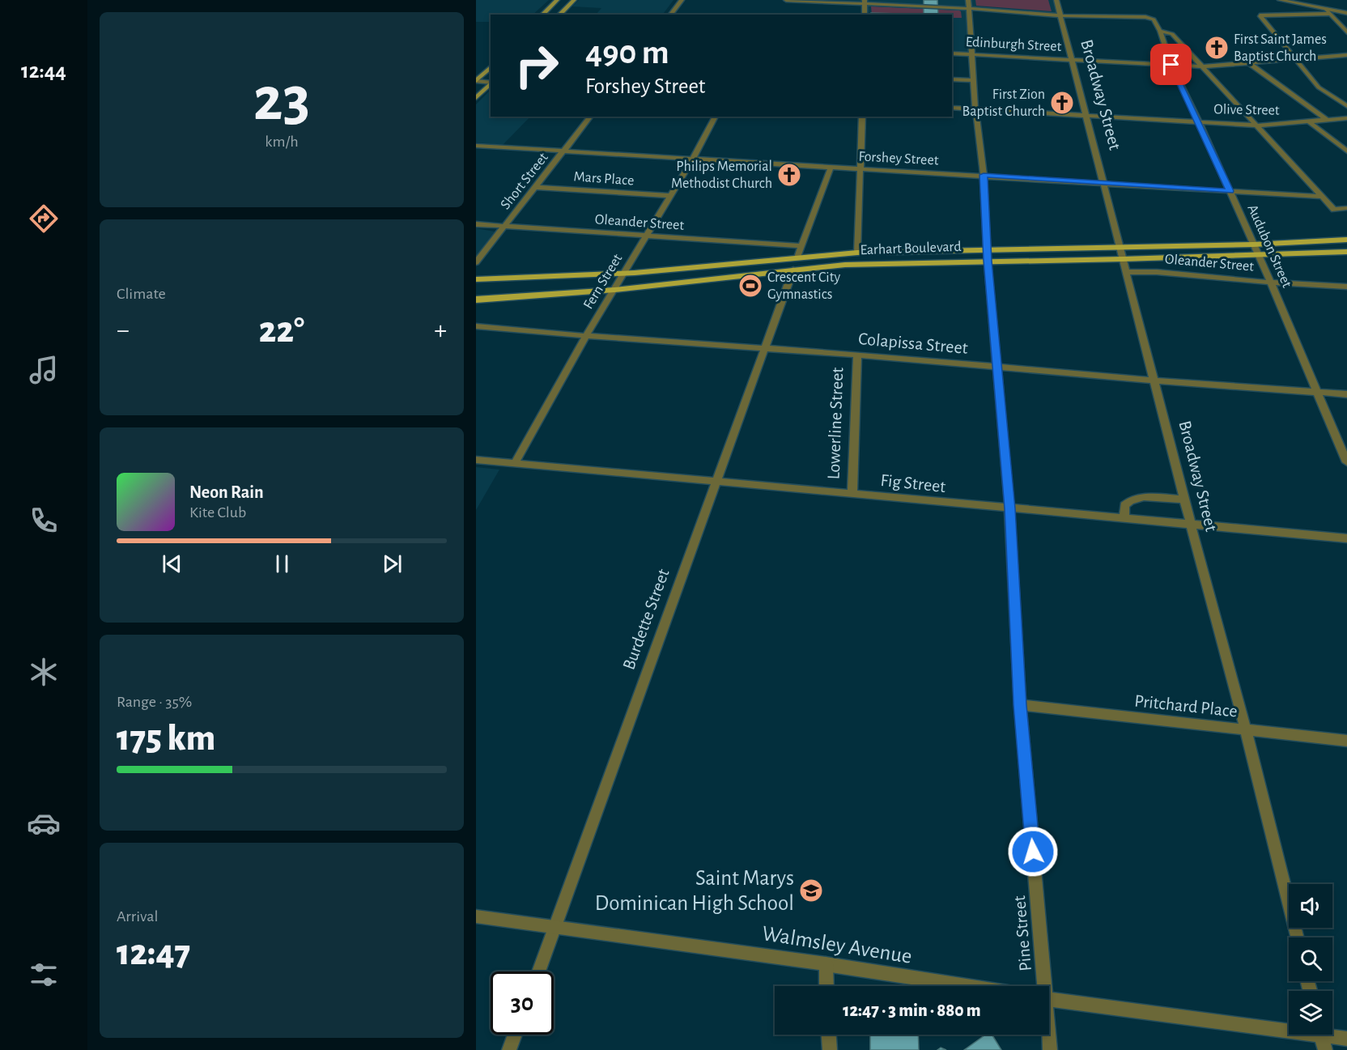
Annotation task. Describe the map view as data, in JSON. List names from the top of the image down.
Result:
{
  "streets": {
    "main road": ["Earhart Boulevard"],
    "street": [
      "Edinburgh Street",
      "Broadway Street",
      "Olive Street",
      "Forshey Street",
      "Mars Place",
      "Short Street",
      "Oleander Street",
      "Audubon Street",
      "Fern Street",
      "Colapissa Street",
      "Lowerline Street",
      "Fig Street",
      "Burdette Street",
      "Pritchard Place",
      "Pine Street",
      "Walmsley Avenue"
    ]
  },
  "crossings": [
    ["Edinburgh Street", "Broadway Street"],
    ["Edinburgh Street", "Audubon Street"],
    ["Edinburgh Street", "Pine Street"],
    ["Broadway Street", "Olive Street"],
    ["Broadway Street", "Forshey Street"],
    ["Broadway Street", "Oleander Street"],
    ["Broadway Street", "Audubon Street"],
    ["Broadway Street", "Earhart Boulevard"],
    ["Broadway Street", "Colapissa Street"],
    ["Broadway Street", "Fig Street"],
    ["Broadway Street", "Pritchard Place"],
    ["Olive Street", "Audubon Street"],
    ["Olive Street", "Pine Street"],
    ["Forshey Street", "Short Street"],
    ["Forshey Street", "Audubon Street"],
    ["Forshey Street", "Fern Street"],
    ["Forshey Street", "Pine Street"],
    ["Mars Place", "Short Street"],
    ["Mars Place", "Fern Street"],
    ["Short Street", "Oleander Street"],
    ["Oleander Street", "Audubon Street"],
    ["Oleander Street", "Fern Street"],
    ["Audubon Street", "Earhart Boulevard"],
    ["Audubon Street", "Colapissa Street"],
    ["Earhart Boulevard", "Fern Street"],
    ["Earhart Boulevard", "Burdette Street"],
    ["Earhart Boulevard", "Pine Street"],
    ["Fern Street", "Colapissa Street"],
    ["Fern Street", "Fig Street"],
    ["Colapissa Street", "Lowerline Street"],
    ["Colapissa Street", "Burdette Street"],
    ["Colapissa Street", "Pine Street"],
    ["Lowerline Street", "Fig Street"],
    ["Fig Street", "Burdette Street"],
    ["Fig Street", "Pine Street"],
    ["Burdette Street", "Walmsley Avenue"],
    ["Pritchard Place", "Pine Street"]
  ],
  "places": {
    "church": ["First Saint James Baptist Church", "First Zion Baptist Church", "Philips Memorial Methodist Church"],
    "sports": ["Crescent City Gymnastics"],
    "school or university": ["Saint Marys Dominican High School"]
  },
  "page": {
    "tabs": "12:44",
    "tile": [
      ["23", "km/h"],
      "Climate",
      ["Range · 35%", "175 km"],
      ["Arrival", "12:47"]
    ],
    "turn": ["490 m", "Forshey Street"],
    "heat": ["−", "22°", "+"],
    "song": ["Neon Rain", "Kite Club"],
    "limit": "30",
    "trip": "12:47 · 3 min · 880 m"
  }
}
